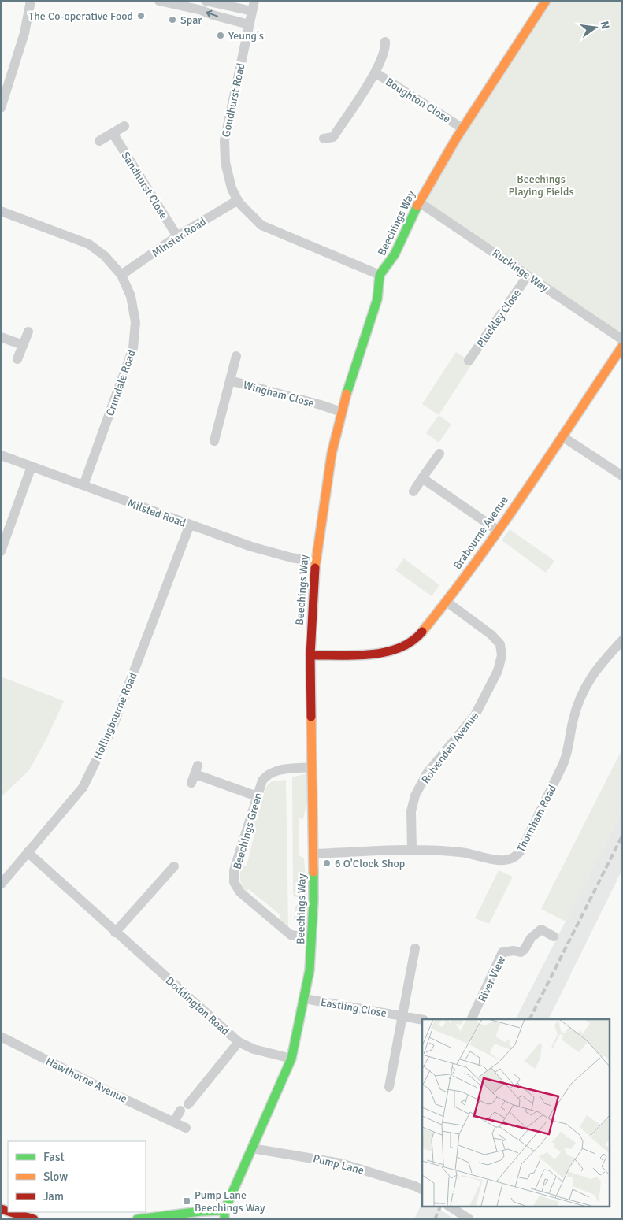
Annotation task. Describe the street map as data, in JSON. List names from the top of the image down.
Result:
{
  "streets": {
    "street": [
      "Goudhurst Road",
      "Boughton Close",
      "Sandhurst Close",
      "Beechings Way",
      "Minster Road",
      "Ruckinge Way",
      "Pluckley Close",
      "Crundale Road",
      "Wingham Close",
      "Milsted Road",
      "Brabourne Avenue",
      "Hollingbourne Road",
      "Rolvenden Avenue",
      "Thornham Road",
      "Beechings Green",
      "River View",
      "Doddington Road",
      "Eastling Close",
      "Hawthorne Avenue",
      "Pump Lane"
    ]
  },
  "crossings": [
    ["Goudhurst Road", "Beechings Way"],
    ["Goudhurst Road", "Minster Road"],
    ["Boughton Close", "Beechings Way"],
    ["Sandhurst Close", "Minster Road"],
    ["Beechings Way", "Ruckinge Way"],
    ["Beechings Way", "Wingham Close"],
    ["Beechings Way", "Milsted Road"],
    ["Beechings Way", "Brabourne Avenue"],
    ["Beechings Way", "Thornham Road"],
    ["Beechings Way", "Beechings Green"],
    ["Beechings Way", "Doddington Road"],
    ["Beechings Way", "Eastling Close"],
    ["Beechings Way", "Pump Lane"],
    ["Minster Road", "Crundale Road"],
    ["Ruckinge Way", "Pluckley Close"],
    ["Crundale Road", "Milsted Road"],
    ["Milsted Road", "Hollingbourne Road"],
    ["Brabourne Avenue", "Rolvenden Avenue"],
    ["Hollingbourne Road", "Doddington Road"],
    ["Rolvenden Avenue", "Thornham Road"]
  ],
  "parks": ["Beechings Playing Fields"],
  "places": {
    "other": [
      "The Co-operative Food",
      "Spar",
      "Yeung's",
      "6 O'Clock Shop"
    ],
    "transit": ["Pump Lane Beechings Way"]
  },
  "legend": ["Fast", "Slow", "Jam"],
  "north": "right"
}
